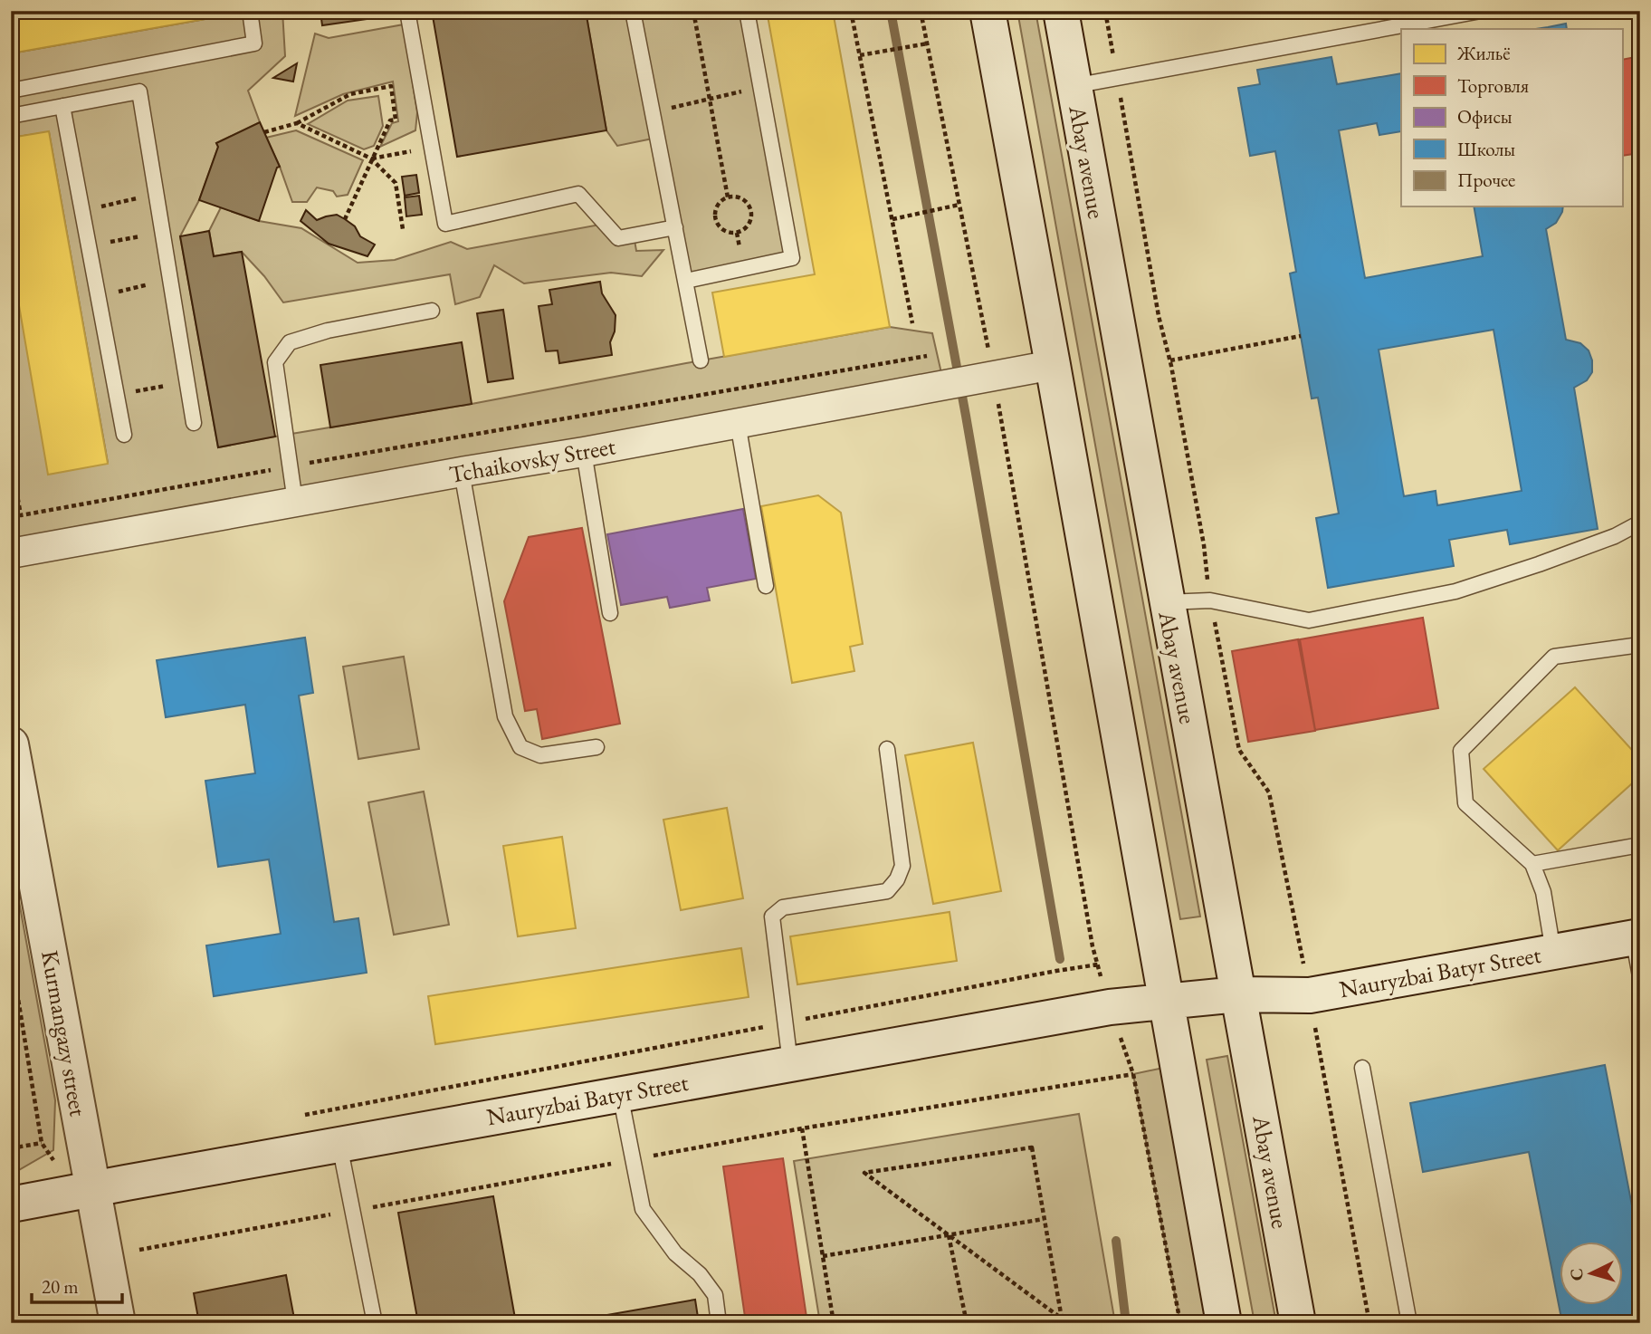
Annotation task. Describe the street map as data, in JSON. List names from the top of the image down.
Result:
{
  "streets": {
    "main road": ["Abay avenue", "Nauryzbai Batyr Street", "Kurmangazy street"],
    "street": ["Tchaikovsky Street"]
  },
  "crossings": [
    ["Abay avenue", "Nauryzbai Batyr Street"],
    ["Nauryzbai Batyr Street", "Kurmangazy street"]
  ],
  "legend": [
    "Жильё",
    "Торговля",
    "Офисы",
    "Школы",
    "Прочее"
  ],
  "scale_bar": "20 m",
  "north": "left"
}
